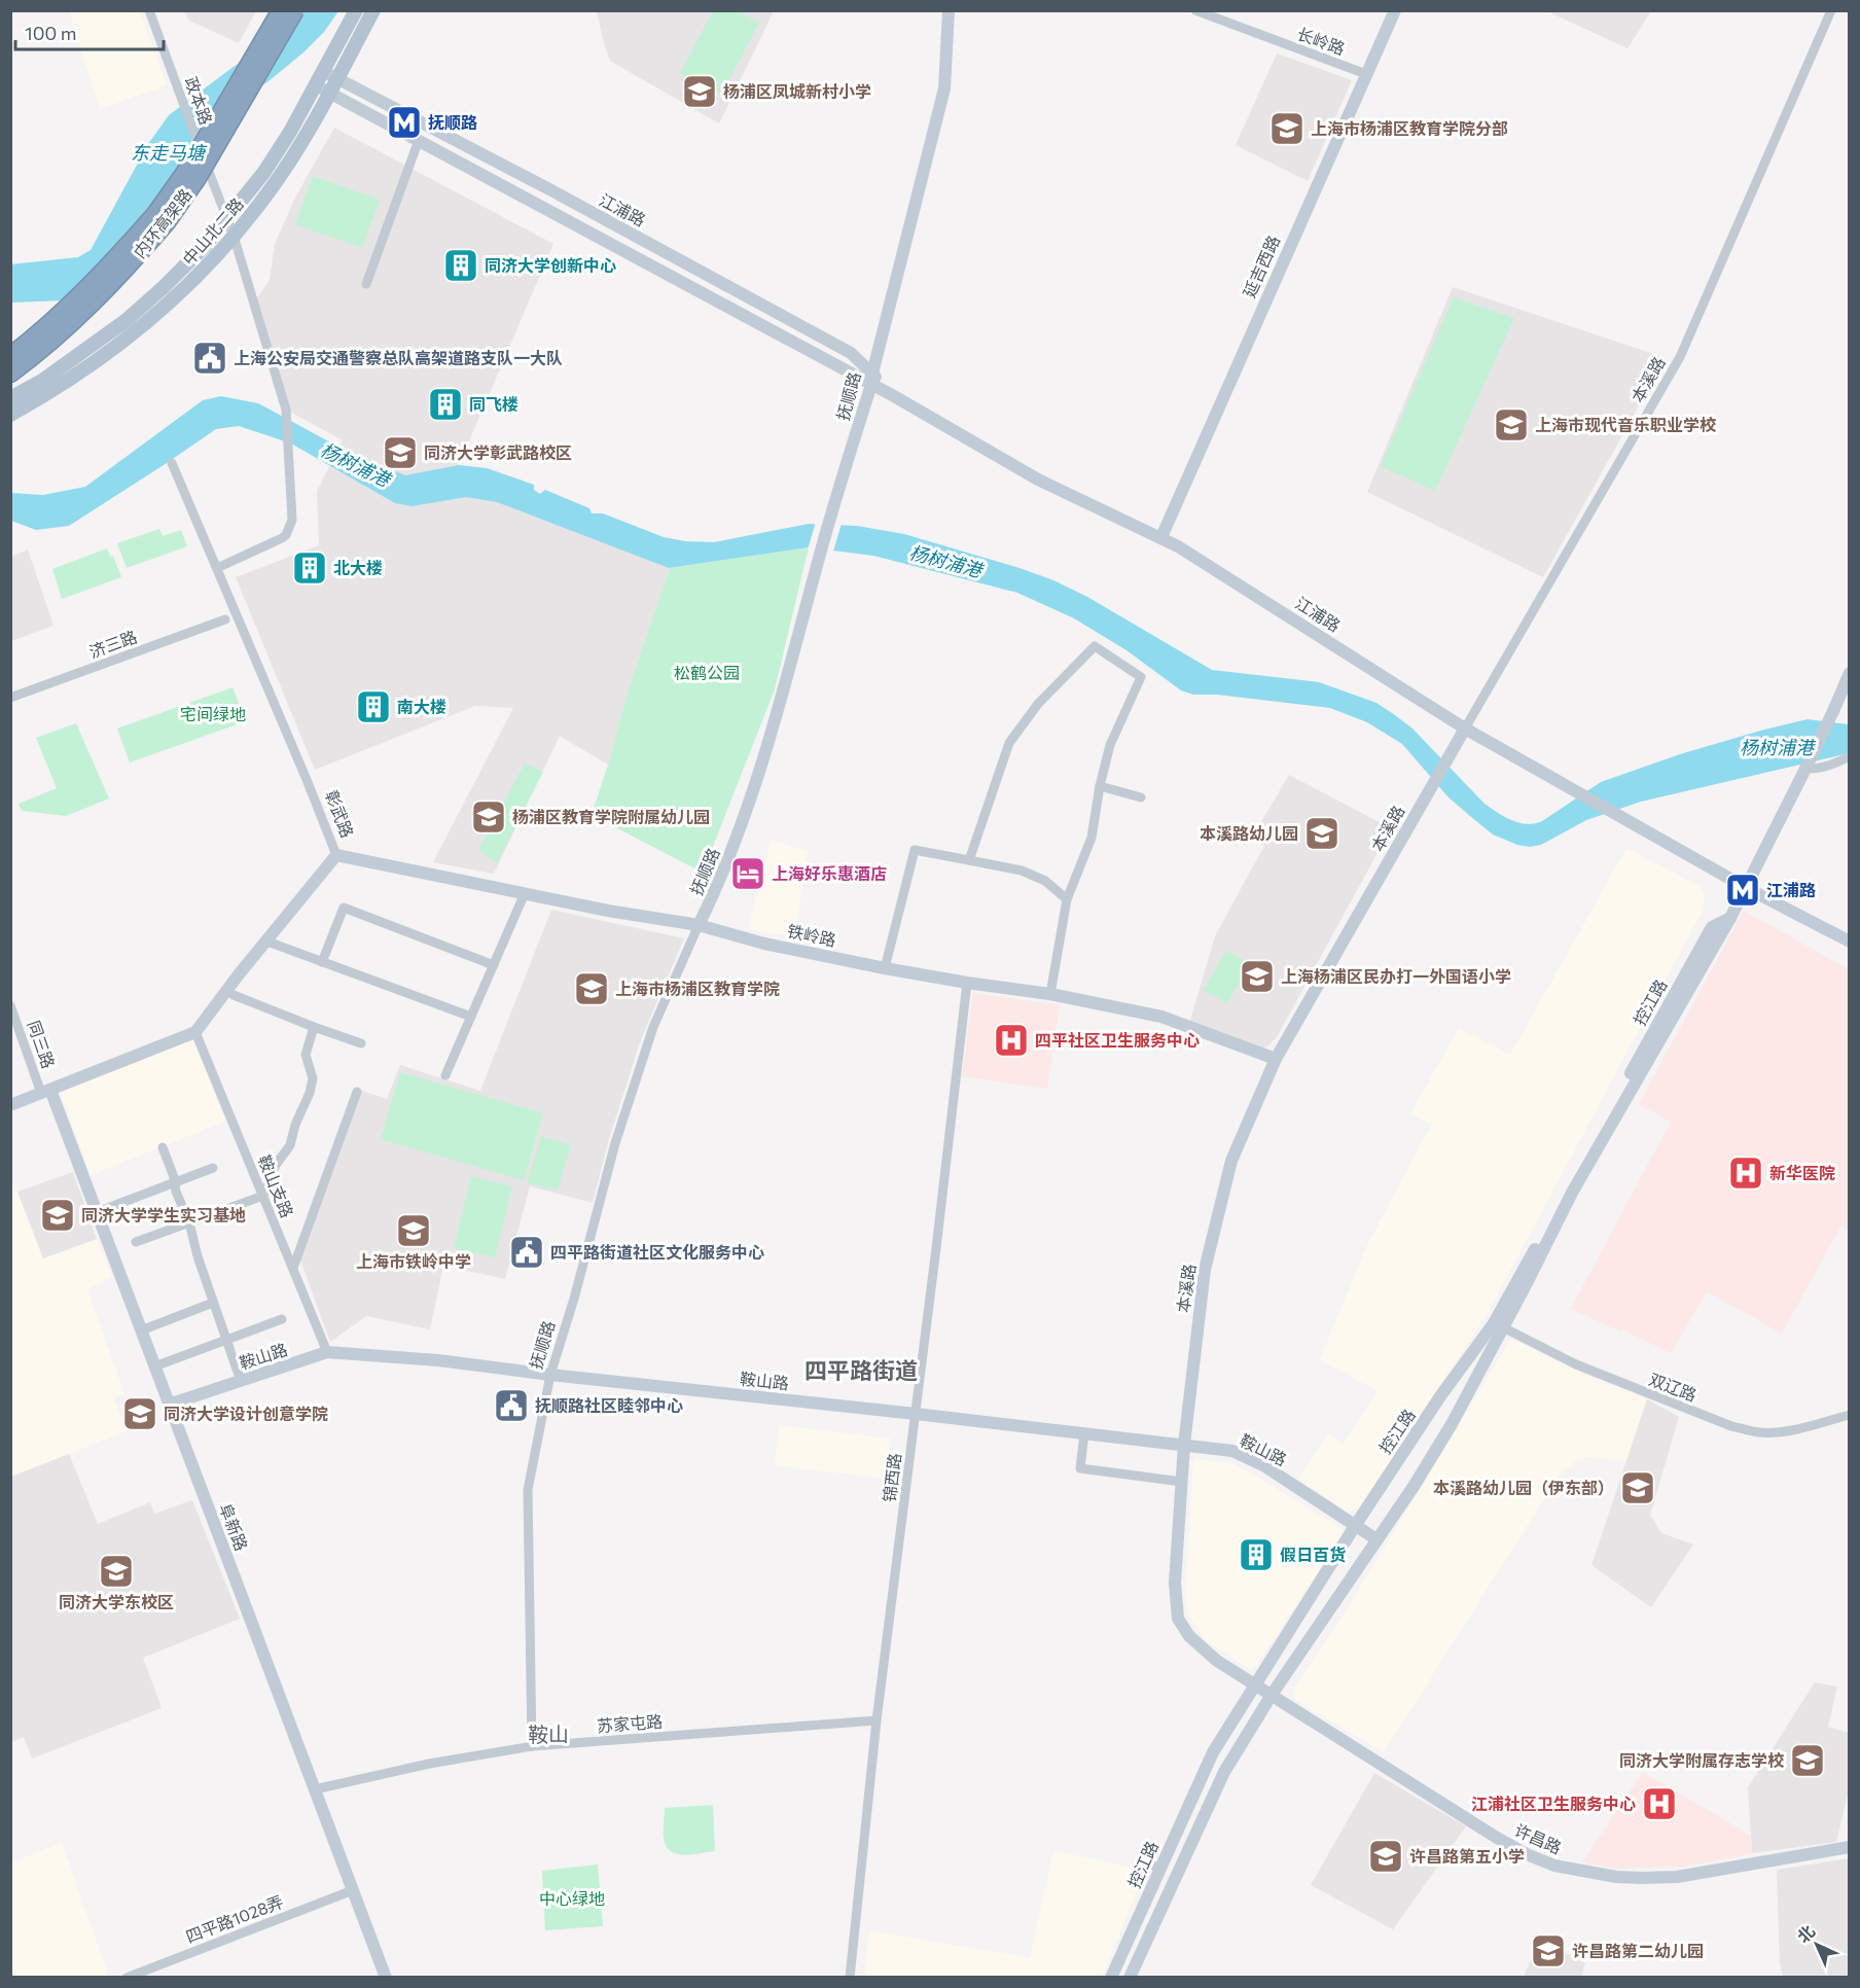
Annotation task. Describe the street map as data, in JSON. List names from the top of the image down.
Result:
{
  "streets": {
    "highway": ["内环高架路"],
    "main road": ["中山北二路"],
    "street": [
      "长岭路",
      "政本路",
      "江浦路",
      "延吉西路",
      "本溪路",
      "抚顺路",
      "济三路",
      "彰武路",
      "铁岭路",
      "控江路",
      "同三路",
      "鞍山支路",
      "鞍山路",
      "双辽路",
      "锦西路",
      "阜新路",
      "苏家屯路",
      "许昌路",
      "四平路1028弄"
    ]
  },
  "crossings": [
    ["长岭路", "延吉西路"],
    ["政本路", "中山北二路"],
    ["政本路", "彰武路"],
    ["江浦路", "中山北二路"],
    ["江浦路", "延吉西路"],
    ["江浦路", "本溪路"],
    ["江浦路", "抚顺路"],
    ["江浦路", "控江路"],
    ["本溪路", "铁岭路"],
    ["本溪路", "控江路"],
    ["本溪路", "鞍山路"],
    ["本溪路", "许昌路"],
    ["抚顺路", "铁岭路"],
    ["抚顺路", "鞍山路"],
    ["抚顺路", "苏家屯路"],
    ["彰武路", "铁岭路"],
    ["彰武路", "同三路"],
    ["彰武路", "鞍山支路"],
    ["彰武路", "阜新路"],
    ["铁岭路", "锦西路"],
    ["控江路", "鞍山路"],
    ["控江路", "双辽路"],
    ["控江路", "许昌路"],
    ["同三路", "阜新路"],
    ["鞍山支路", "鞍山路"],
    ["鞍山路", "锦西路"],
    ["鞍山路", "阜新路"],
    ["锦西路", "苏家屯路"],
    ["阜新路", "苏家屯路"],
    ["阜新路", "四平路1028弄"]
  ],
  "districts": ["四平路街道", "鞍山"],
  "water": ["东走马塘", "杨树浦港"],
  "parks": ["松鹤公园", "宅间绿地", "中心绿地"],
  "places": {
    "school or university": [
      "杨浦区凤城新村小学",
      "上海市杨浦区教育学院分部",
      "上海市现代音乐职业学校",
      "同济大学彰武路校区",
      "杨浦区教育学院附属幼儿园",
      "本溪路幼儿园",
      "‌上海杨浦区民办打一外国语小学",
      "上海市杨浦区教育学院",
      "同济大学学生实习基地",
      "上海市铁岭中学",
      "同济大学设计创意学院",
      "本溪路幼儿园（伊东部）",
      "同济大学东校区",
      "同济大学附属存志学校",
      "许昌路第五小学",
      "许昌路第二幼儿园"
    ],
    "metro station": ["抚顺路", "江浦路"],
    "building": [
      "同济大学创新中心",
      "同飞楼",
      "北大楼",
      "南大楼",
      "假日百货"
    ],
    "public building": ["上海公安局交通警察总队高架道路支队一大队", "四平路街道社区文化服务中心", "抚顺路社区睦邻中心"],
    "hotel": ["上海好乐惠酒店"],
    "hospital": ["四平社区卫生服务中心", "新华医院", "江浦社区卫生服务中心"]
  },
  "scale_bar": "100 m",
  "north": "top left"
}
